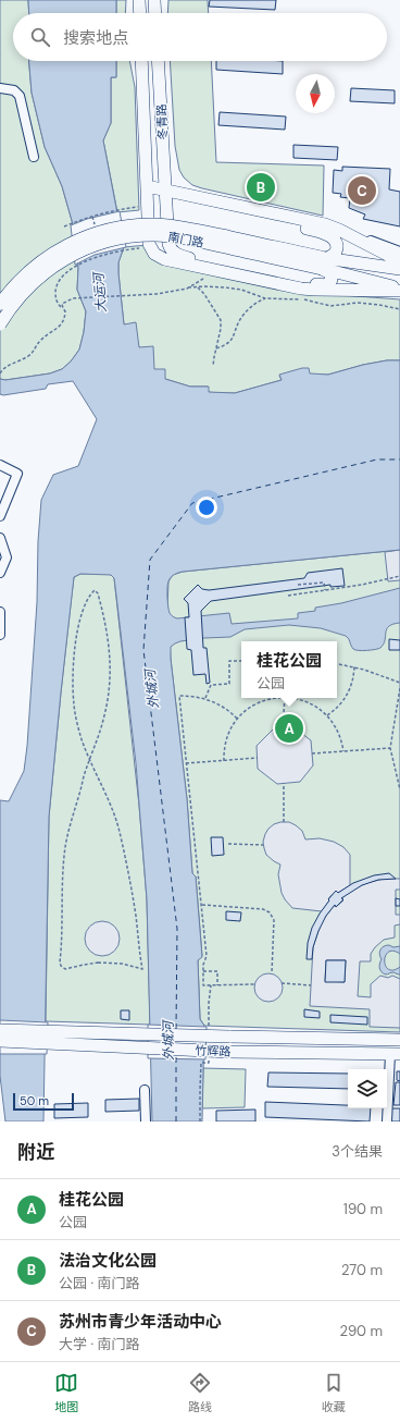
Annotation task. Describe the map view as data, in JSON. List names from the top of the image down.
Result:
{
  "streets": {
    "main road": ["冬青路", "南门路", "竹辉路"]
  },
  "crossings": [
    ["冬青路", "南门路"]
  ],
  "water": ["大运河", "外城河"],
  "scale_bar": "50 m",
  "north": "bottom",
  "page": {
    "search": "搜索地点",
    "pins": ["B", "C", "A"],
    "popup": ["桂花公园", "公园"],
    "scale": "50 m",
    "heading": ["附近", "3个结果"],
    "list": [
      {
        "mark": "A",
        "name": "桂花公园",
        "note": "公园",
        "value": "190 m"
      },
      {
        "mark": "B",
        "name": "法治文化公园",
        "note": "公园 · 南门路",
        "value": "270 m"
      },
      {
        "mark": "C",
        "name": "苏州市青少年活动中心",
        "note": "大学 · 南门路",
        "value": "290 m"
      }
    ],
    "nav": ["地图", "路线", "收藏"]
  }
}
